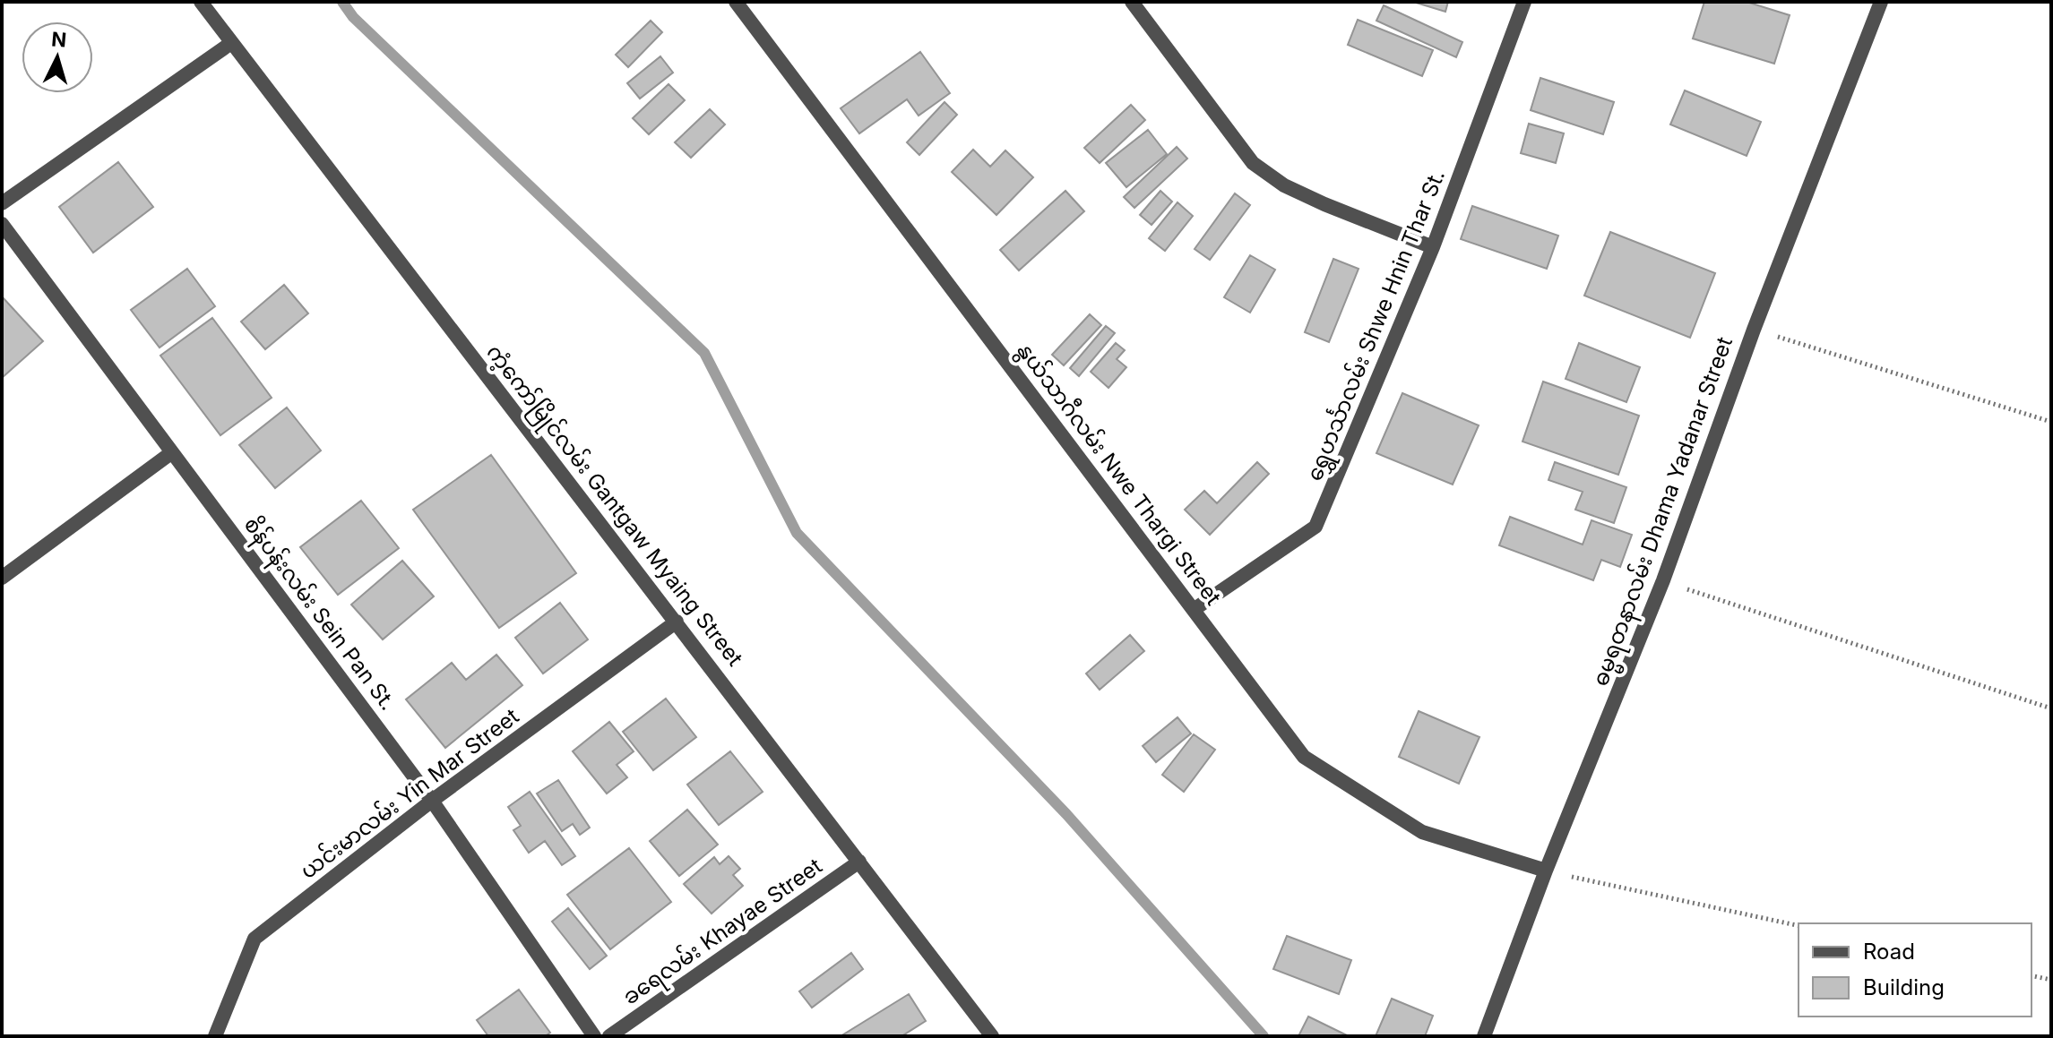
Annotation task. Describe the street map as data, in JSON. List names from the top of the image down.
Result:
{
  "streets": {
    "street": [
      "ရွှေဟင်္သာလမ်း Shwe Hnin Thar St.",
      "နွယ်သာဂီလမ်း Nwe Thargi Street",
      "ကံ့ကော်မြိုင်လမ်း Gantgaw Myaing Street",
      "ဓမ္မရတနာလမ်း Dhama Yadanar Street",
      "စိန်ပန်းလမ်း Sein Pan St.",
      "ယင်းမာလမ်း Yin Mar Street",
      "ခရေလမ်း Khayae Street"
    ]
  },
  "crossings": [
    ["ရွှေဟင်္သာလမ်း Shwe Hnin Thar St.", "နွယ်သာဂီလမ်း Nwe Thargi Street"],
    ["နွယ်သာဂီလမ်း Nwe Thargi Street", "ဓမ္မရတနာလမ်း Dhama Yadanar Street"],
    ["ကံ့ကော်မြိုင်လမ်း Gantgaw Myaing Street", "ယင်းမာလမ်း Yin Mar Street"],
    ["ကံ့ကော်မြိုင်လမ်း Gantgaw Myaing Street", "ခရေလမ်း Khayae Street"],
    ["စိန်ပန်းလမ်း Sein Pan St.", "ယင်းမာလမ်း Yin Mar Street"]
  ],
  "legend": ["Road", "Building"],
  "north": "top"
}
